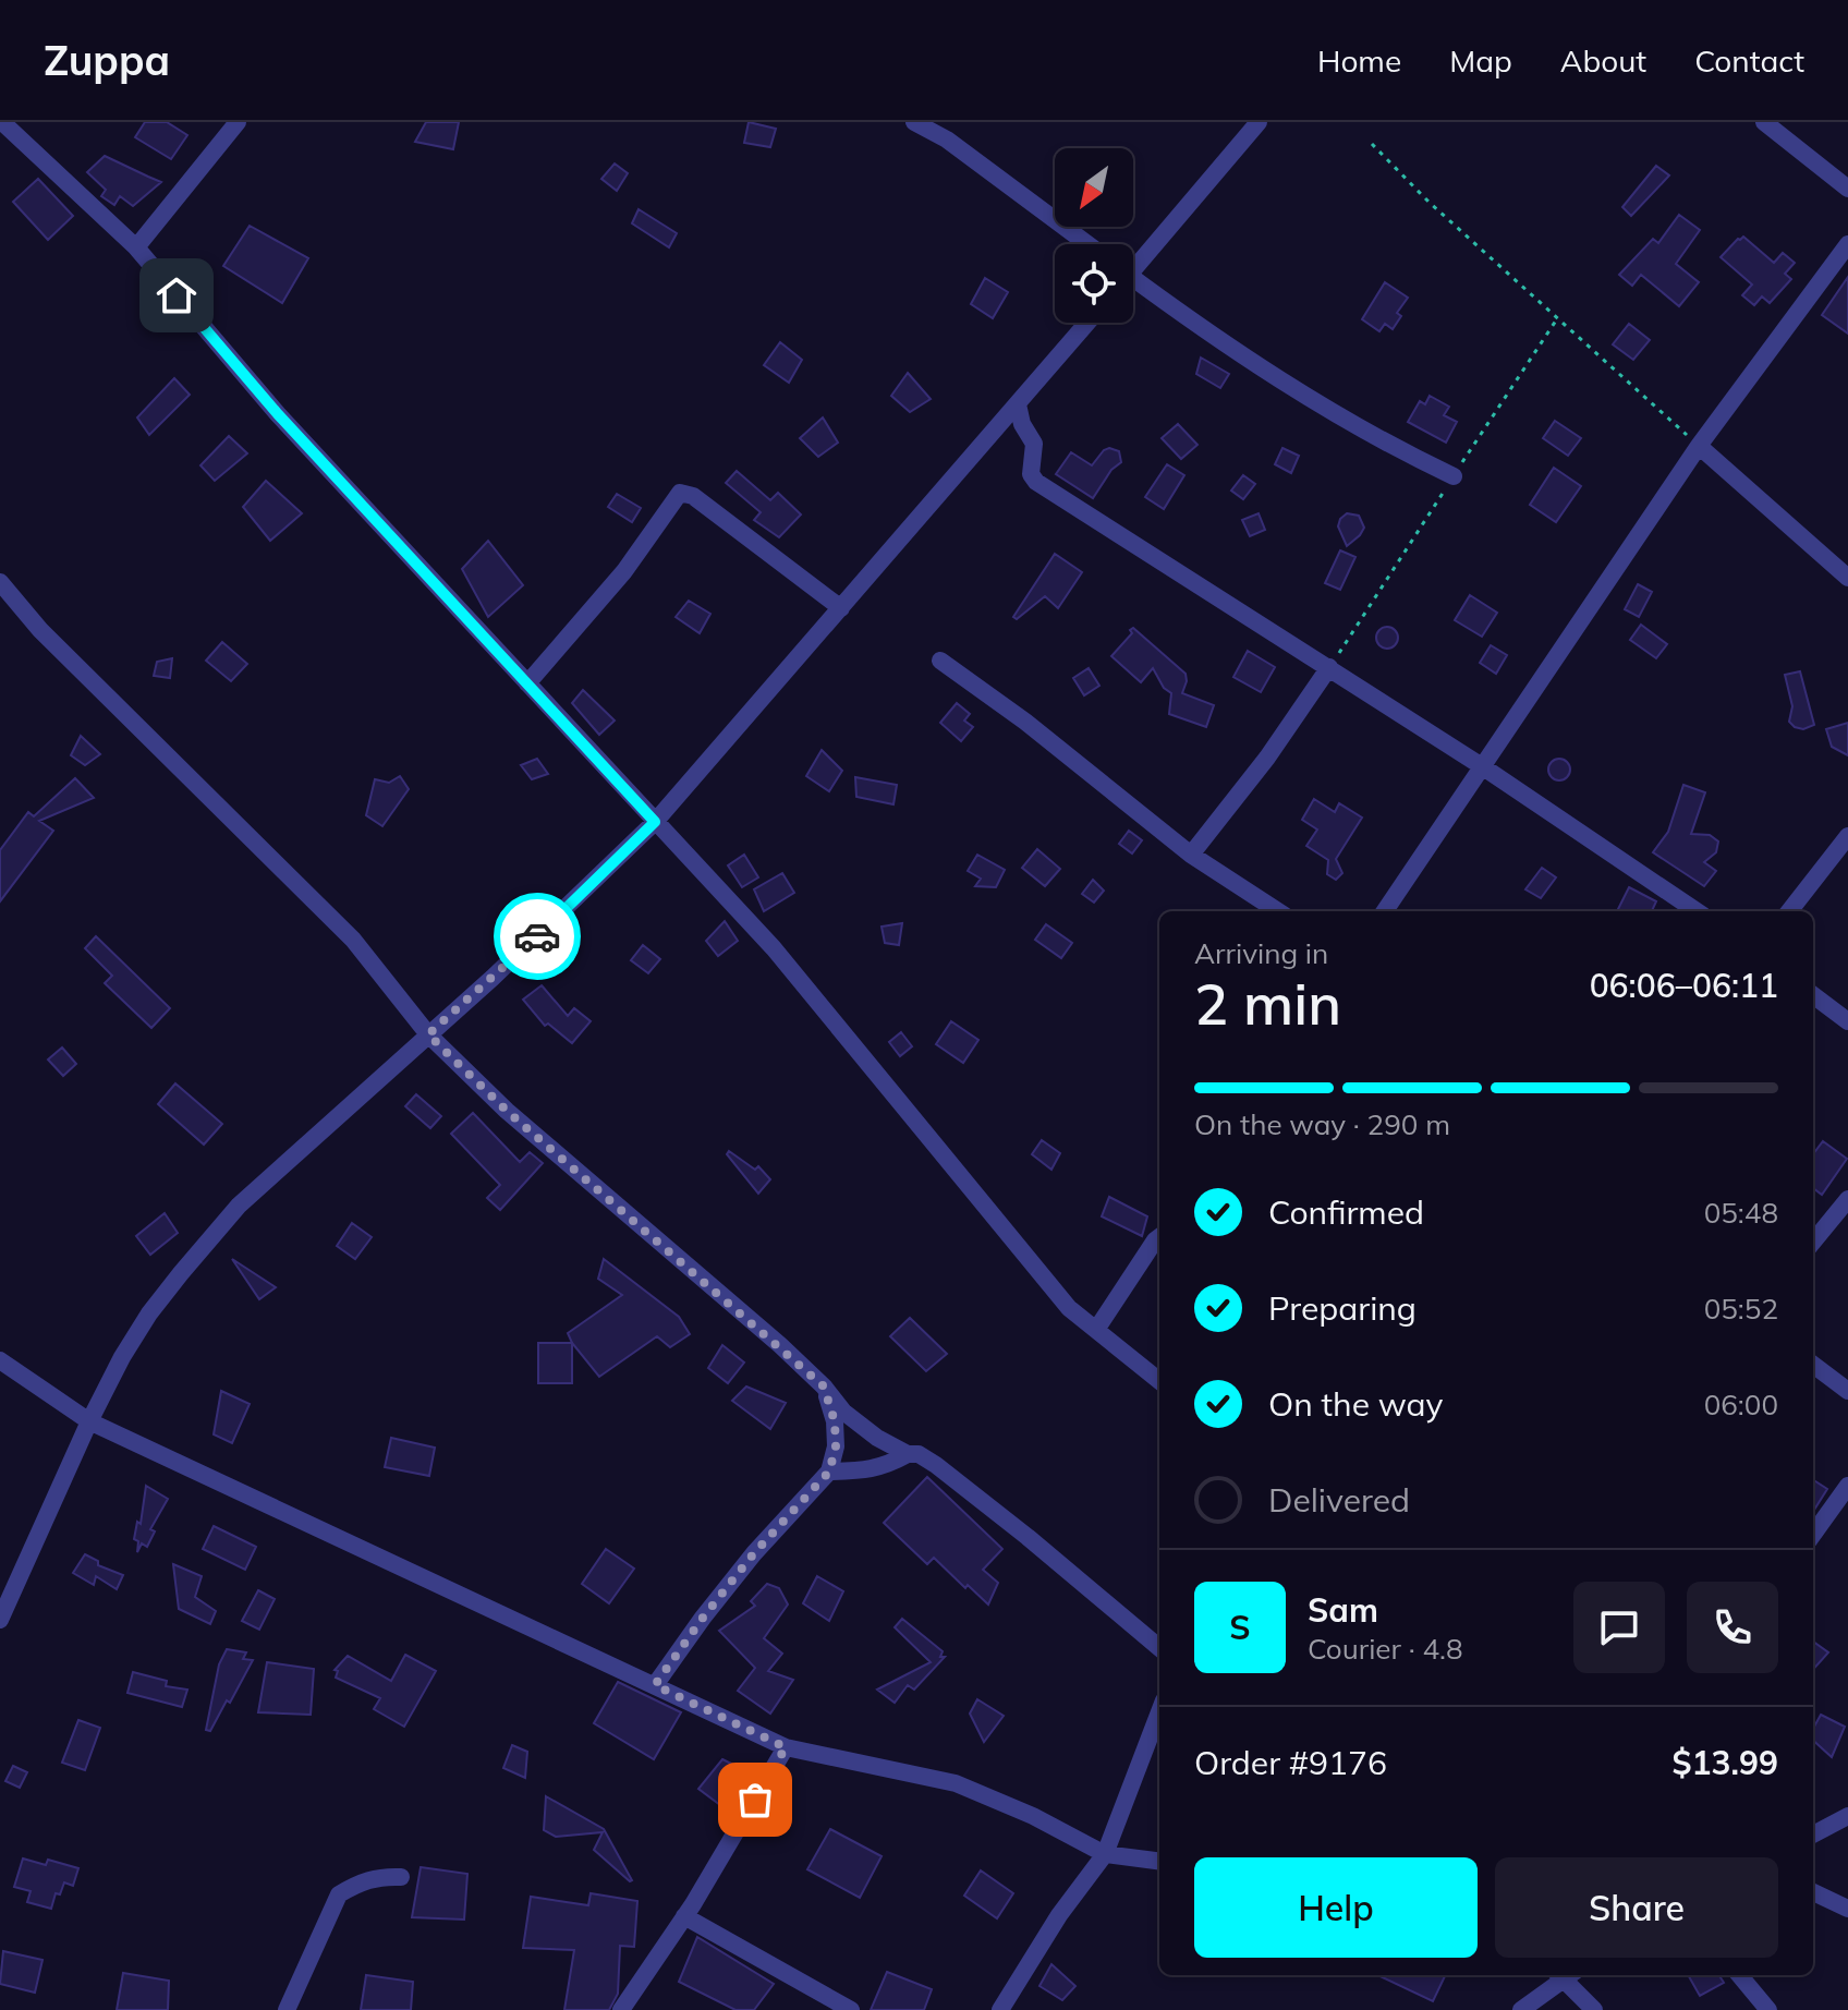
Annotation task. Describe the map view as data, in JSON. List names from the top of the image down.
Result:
{
  "north": "bottom left",
  "page": {
    "header": "Zuppa",
    "nav": [
      "Home",
      "Map",
      "About",
      "Contact"
    ],
    "heading": ["2 min", "Arriving in", "06:06–06:11"],
    "panel": [
      "Sam",
      "Courier · 4.8",
      "Order #9176",
      "$13.99"
    ],
    "bar": "On the way · 290 m",
    "list": [
      ["Confirmed", "05:48"],
      ["Preparing", "05:52"],
      ["On the way", "06:00"],
      "Delivered"
    ],
    "round": "S",
    "buttons": ["Help", "Share"]
  }
}
